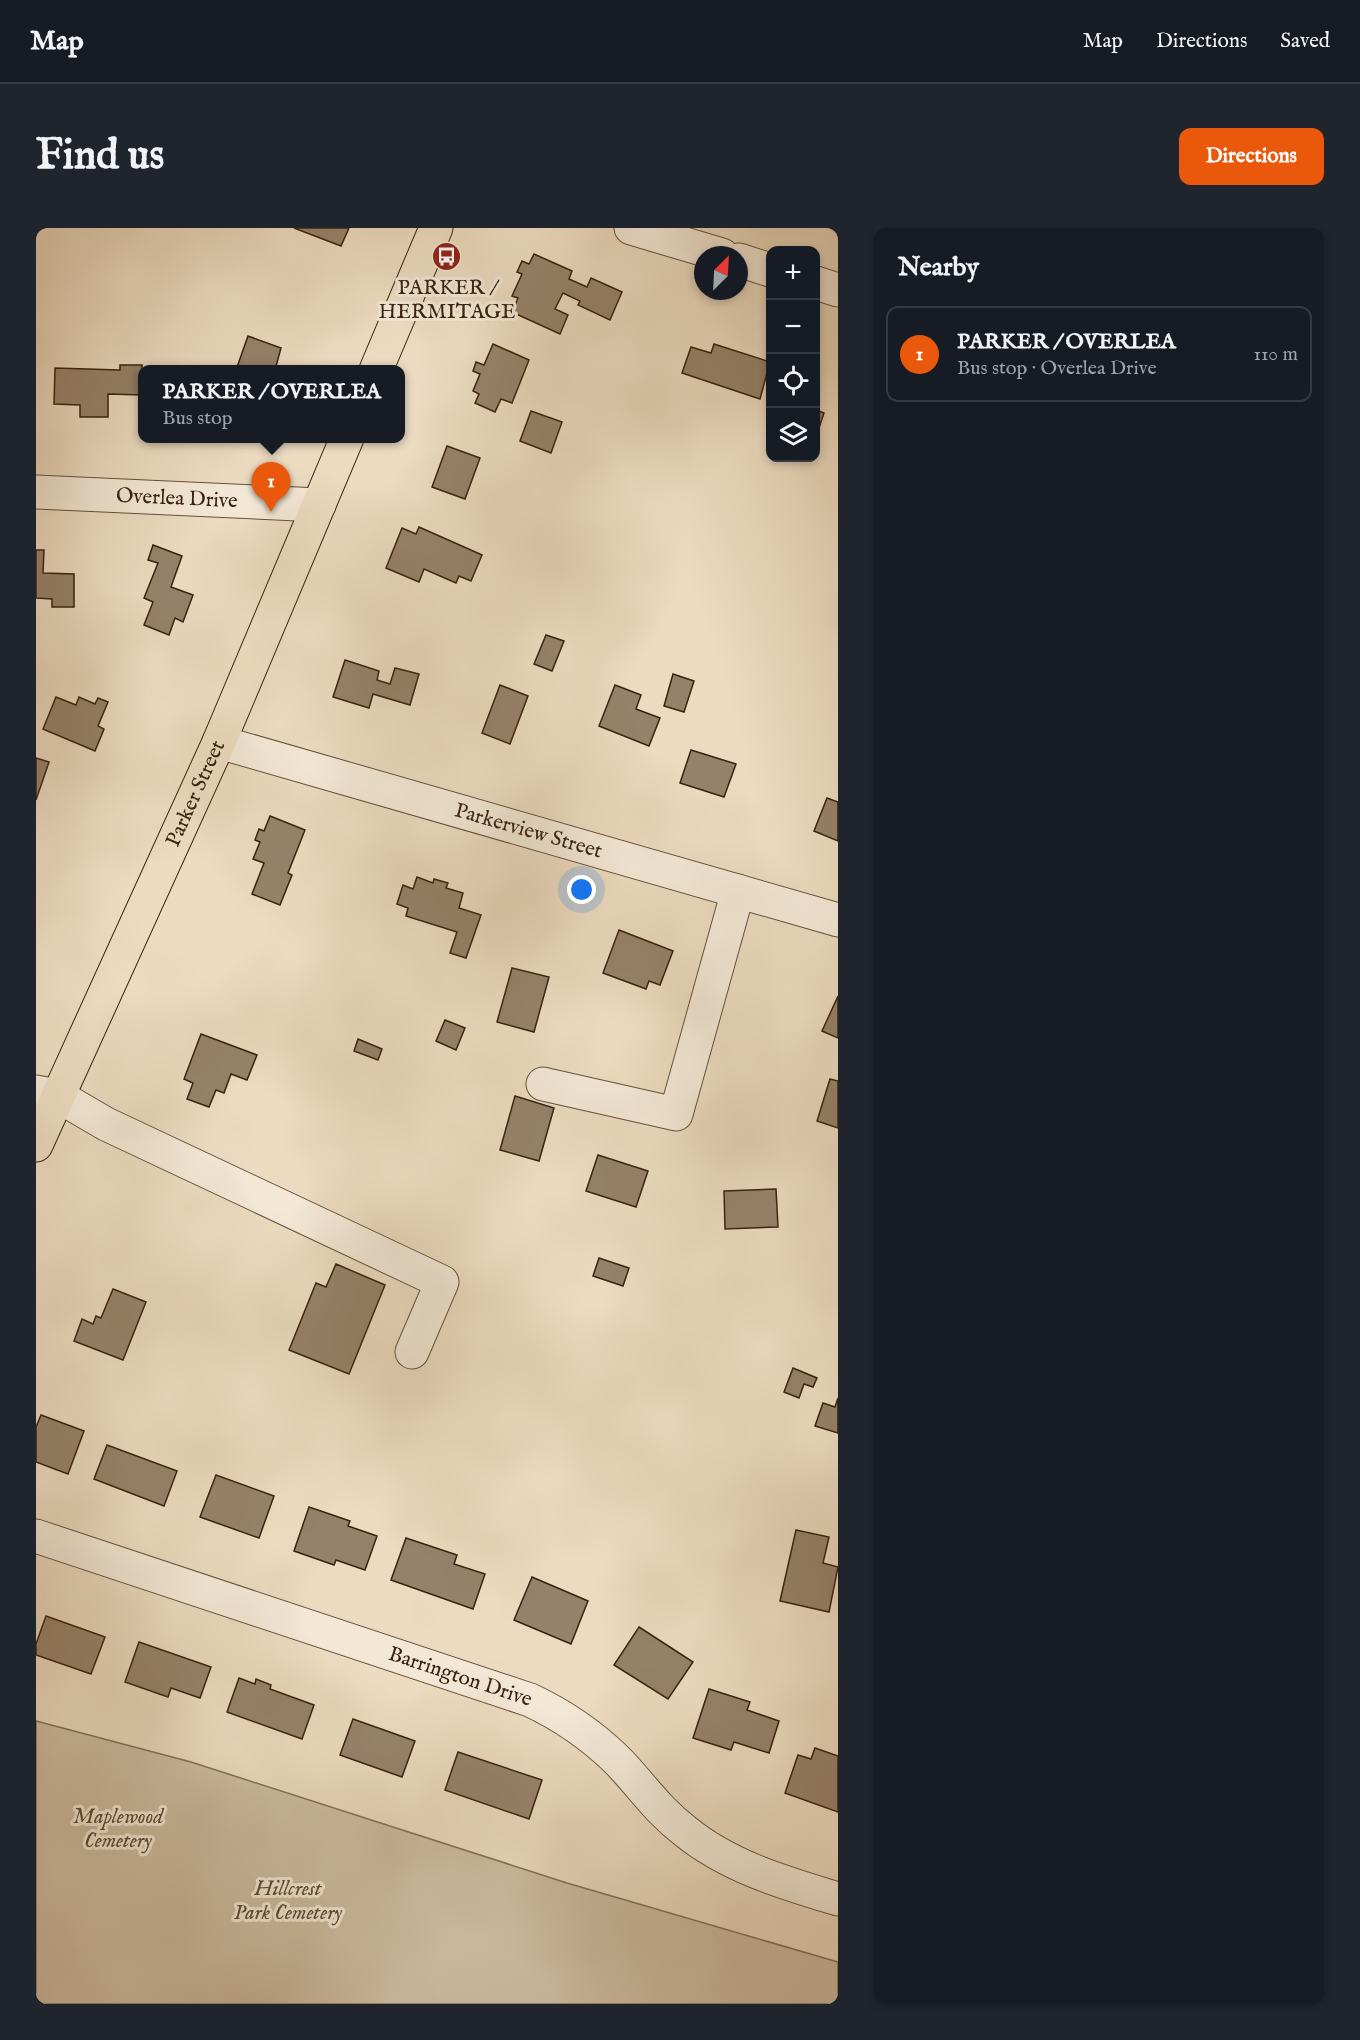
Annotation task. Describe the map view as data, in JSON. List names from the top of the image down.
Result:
{
  "streets": {
    "main road": ["Parker Street"],
    "street": ["Overlea Drive", "Parkerview Street", "Barrington Drive"]
  },
  "crossings": [
    ["Overlea Drive", "Parker Street"],
    ["Parker Street", "Parkerview Street"]
  ],
  "parks": ["Maplewood Cemetery", "Hillcrest Park Cemetery"],
  "places": {
    "bus stop": ["PARKER / HERMITAGE"]
  },
  "north": "top right",
  "page": {
    "header": "Map",
    "nav": ["Map", "Directions", "Saved"],
    "buttons": "Directions",
    "title": "Find us",
    "heading": "Nearby",
    "map_buttons": ["+", "−"],
    "list": [
      {
        "mark": "1",
        "name": "PARKER / OVERLEA",
        "note": "Bus stop · Overlea Drive",
        "value": "110 m"
      }
    ],
    "popup": ["PARKER / OVERLEA", "Bus stop"],
    "pins": "1"
  }
}
